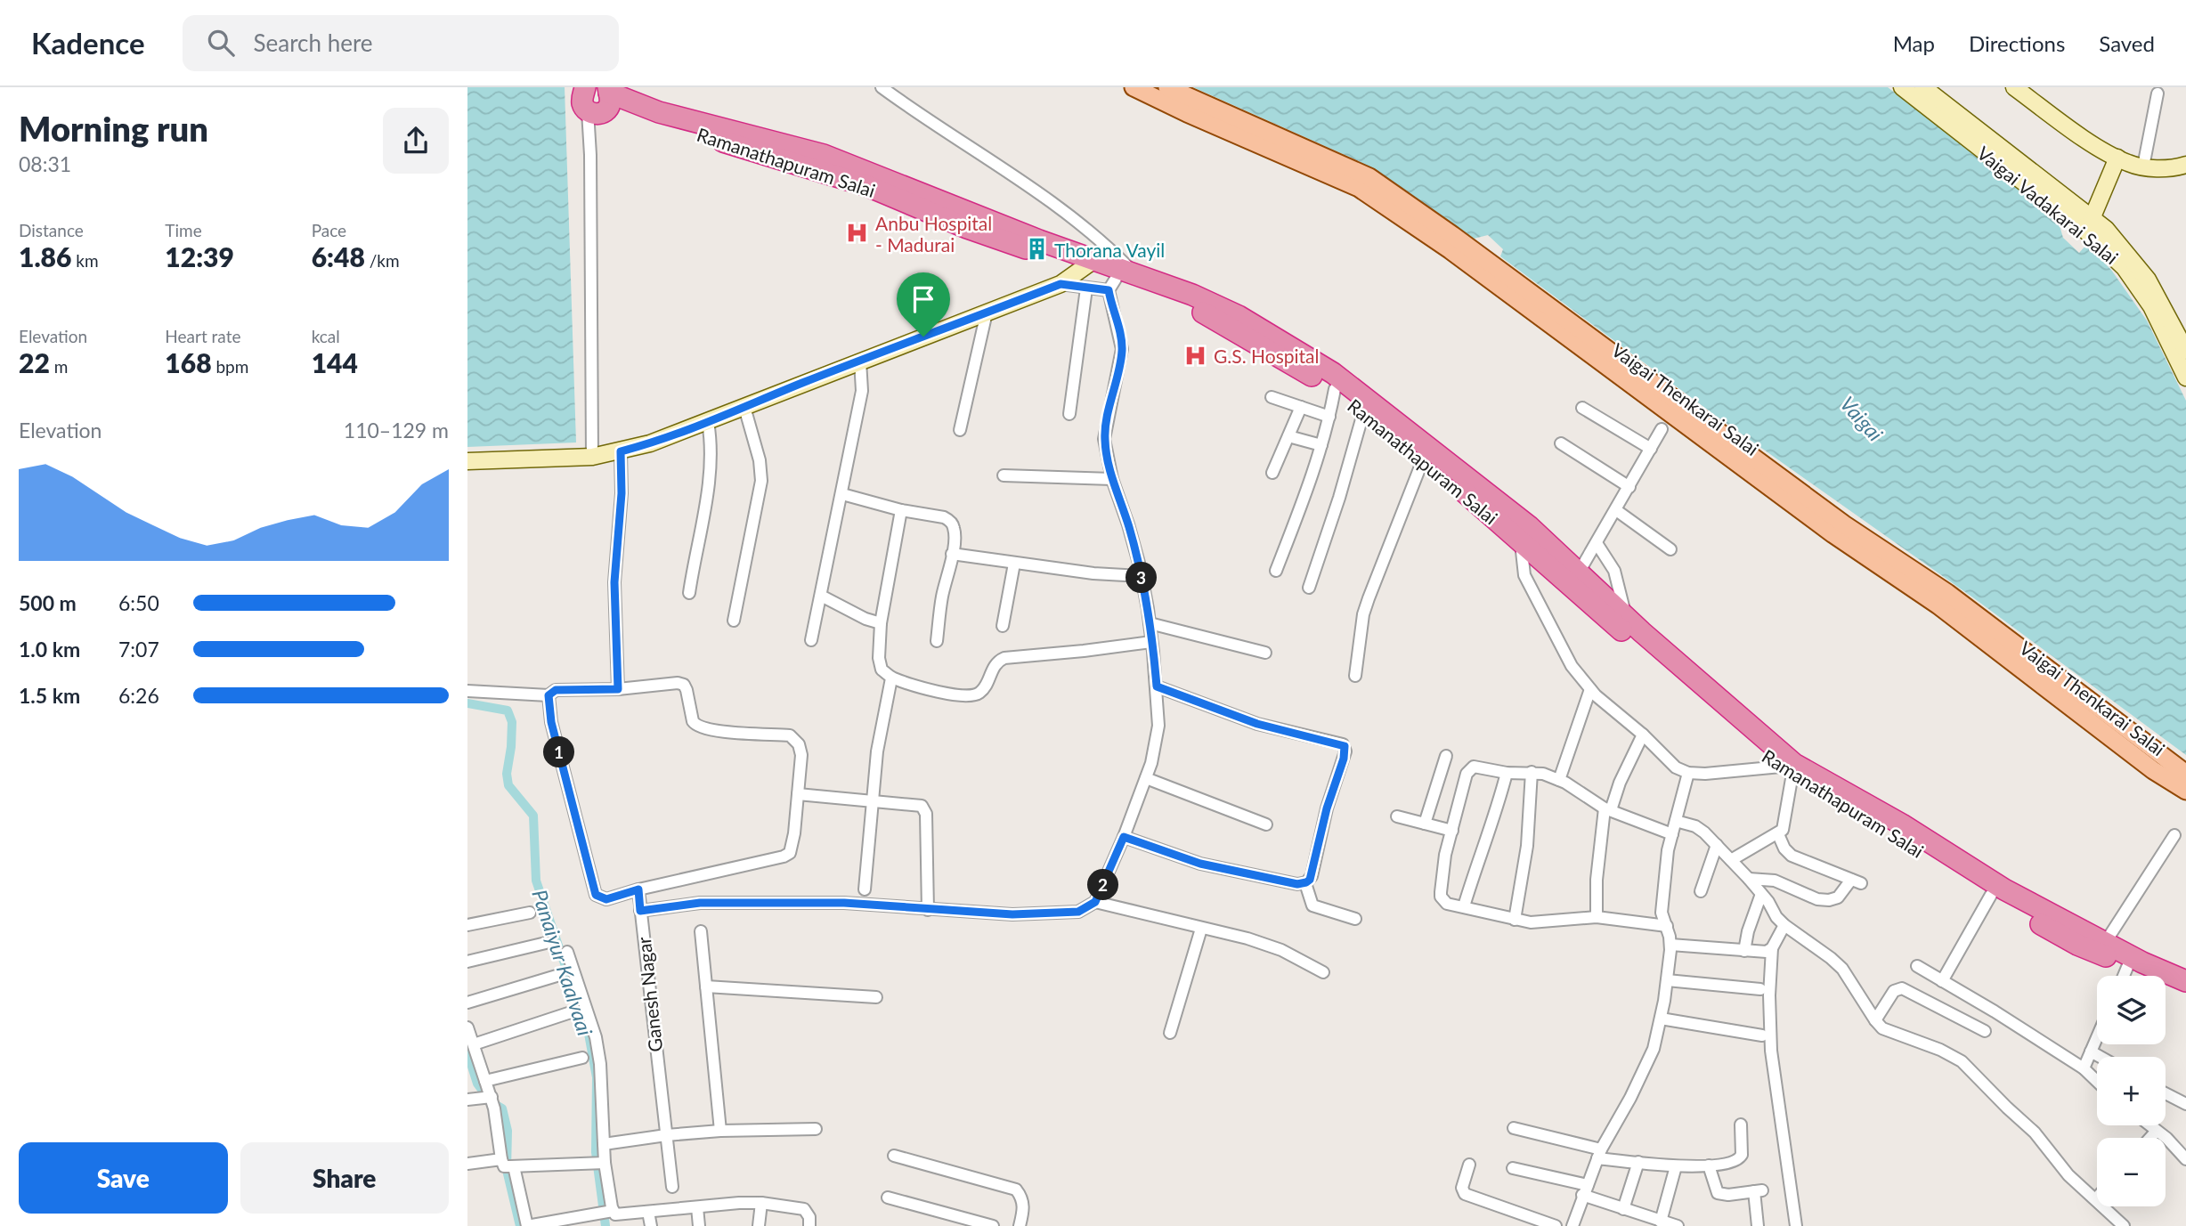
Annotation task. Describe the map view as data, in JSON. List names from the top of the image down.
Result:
{
  "streets": {
    "highway": ["Ramanathapuram Salai"],
    "main road": ["Vaigai Thenkarai Salai"],
    "street": ["Vaigai Vadakarai Salai", "Ganesh Nagar"]
  },
  "water": ["Vaigai", "Panaiyur Kaalvaai"],
  "places": {
    "hospital": ["Anbu Hospital - Madurai", "G.S. Hospital"],
    "building": ["Thorana Vayil"]
  },
  "page": {
    "header": "Kadence",
    "search": "Search here",
    "nav": ["Map", "Directions", "Saved"],
    "heading": ["Morning run", "08:31"],
    "stats": [
      ["Distance", "1.86 km"],
      ["Time", "12:39"],
      ["Pace", "6:48 /km"],
      ["Elevation", "22 m"],
      ["Heart rate", "168 bpm"],
      ["kcal", "144"]
    ],
    "chart": ["Elevation", "110–129 m"],
    "pins": ["3", "1", "2"],
    "list": [
      {
        "name": "500 m",
        "note": "6:50"
      },
      {
        "name": "1.0 km",
        "note": "7:07"
      },
      {
        "name": "1.5 km",
        "note": "6:26"
      }
    ],
    "map_buttons": ["+", "−"],
    "buttons": ["Save", "Share"]
  }
}
